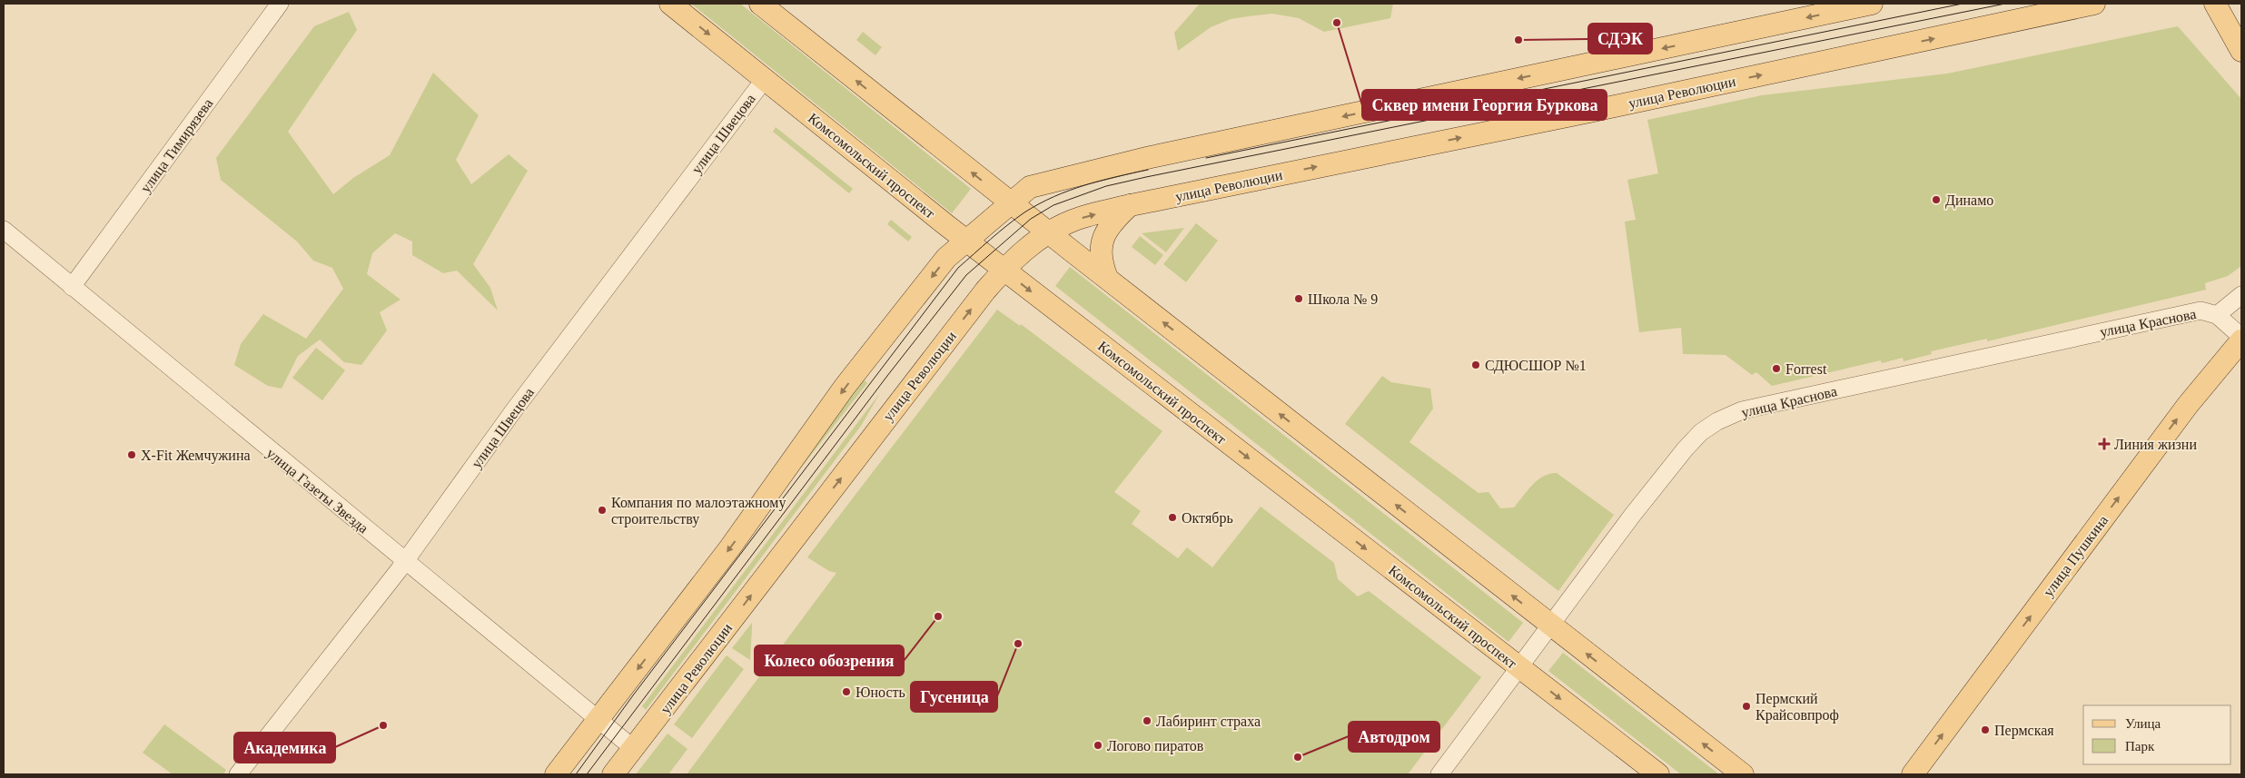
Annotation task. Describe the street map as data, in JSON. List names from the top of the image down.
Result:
{
  "streets": {
    "main road": ["улица Революции", "Комсомольский проспект", "улица Пушкина"],
    "street": [
      "улица Швецова",
      "улица Тимирязева",
      "улица Краснова",
      "улица Газеты Звезда"
    ]
  },
  "crossings": [
    ["улица Революции", "Комсомольский проспект"],
    ["улица Революции", "улица Газеты Звезда"],
    ["улица Швецова", "Комсомольский проспект"],
    ["улица Швецова", "улица Газеты Звезда"],
    ["улица Тимирязева", "улица Газеты Звезда"],
    ["Комсомольский проспект", "улица Краснова"]
  ],
  "one_way": ["улица Пушкина"],
  "places": {
    "other": [
      "Сквер имени Георгия Буркова",
      "СДЭК",
      "Динамо",
      "Школа № 9",
      "СДЮСШОР №1",
      "Forrest",
      "X-Fit Жемчужина",
      "Компания по малоэтажному строительству",
      "Октябрь",
      "Колесо обозрения",
      "Гусеница",
      "Юность",
      "Пермский Крайсовпроф",
      "Лабиринт cтраха",
      "Академика",
      "Пермская",
      "Логово пиратов",
      "Автодром"
    ],
    "health": ["Линия жизни"]
  },
  "legend": ["Улица", "Парк"]
}
